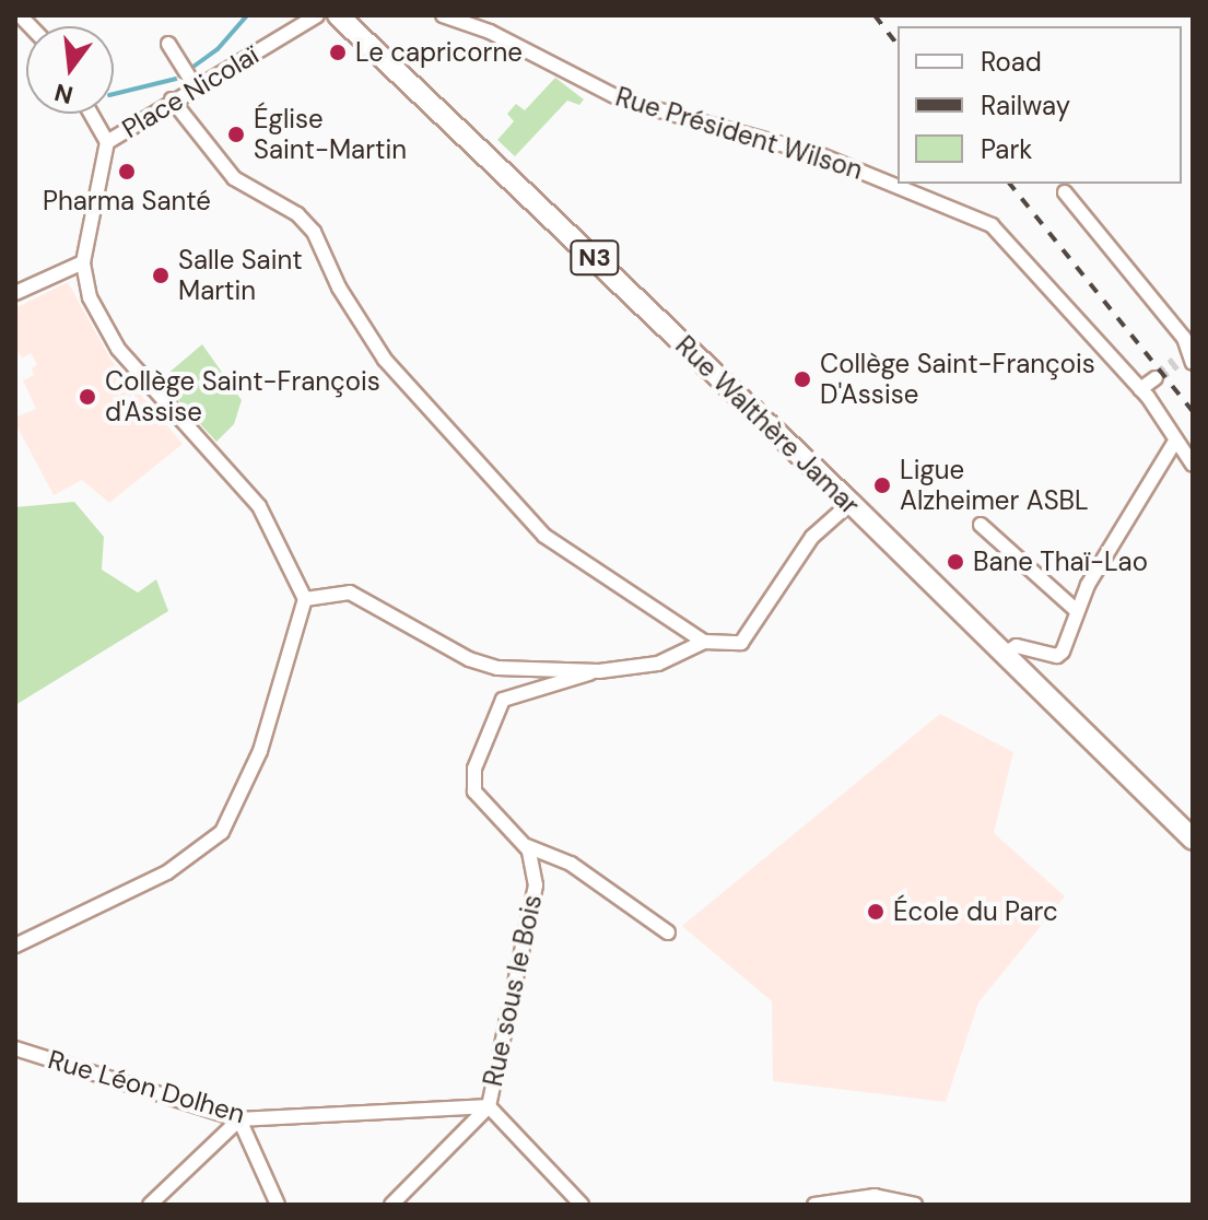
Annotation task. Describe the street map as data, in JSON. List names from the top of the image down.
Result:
{
  "streets": {
    "main road": ["N3", "Rue Walthère Jamar"],
    "street": [
      "Place Nicolaï",
      "Rue Président Wilson",
      "Rue sous le Bois",
      "Rue Léon Dolhen"
    ]
  },
  "crossings": [
    ["Rue sous le Bois", "Rue Léon Dolhen"]
  ],
  "places": [
    "Le capricorne",
    "Église Saint-Martin",
    "Pharma Santé",
    "Salle Saint Martin",
    "Collège Saint-François D'Assise",
    "Collège Saint-François d'Assise",
    "Ligue Alzheimer ASBL",
    "Bane Thaï-Lao",
    "École du Parc"
  ],
  "legend": ["Road", "Railway", "Park"],
  "north": "bottom"
}
